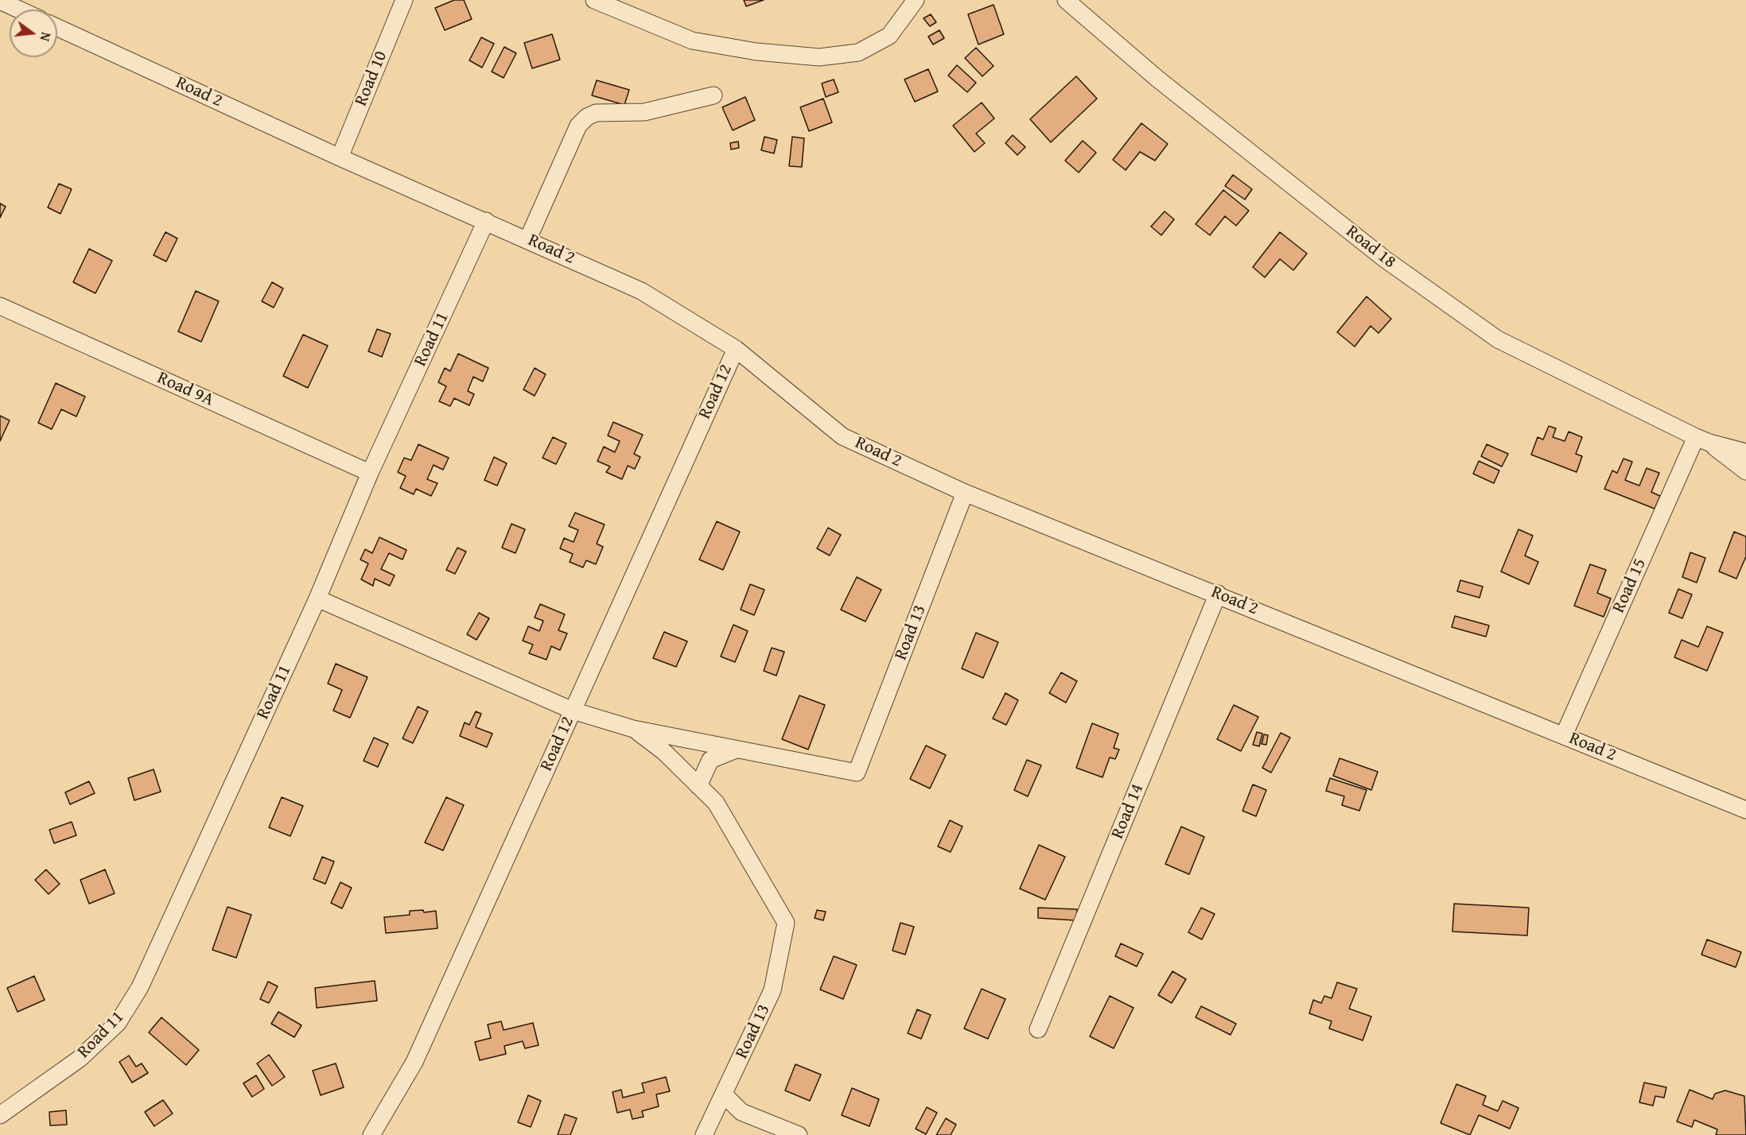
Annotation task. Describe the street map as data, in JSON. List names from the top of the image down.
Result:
{
  "streets": {
    "street": [
      "Road 10",
      "Road 2",
      "Road 18",
      "Road 11",
      "Road 9A",
      "Road 12",
      "Road 15",
      "Road 13",
      "Road 14"
    ]
  },
  "crossings": [
    ["Road 10", "Road 2"],
    ["Road 2", "Road 11"],
    ["Road 2", "Road 12"],
    ["Road 2", "Road 15"],
    ["Road 2", "Road 13"],
    ["Road 2", "Road 14"],
    ["Road 18", "Road 15"],
    ["Road 11", "Road 9A"]
  ],
  "north": "right"
}
